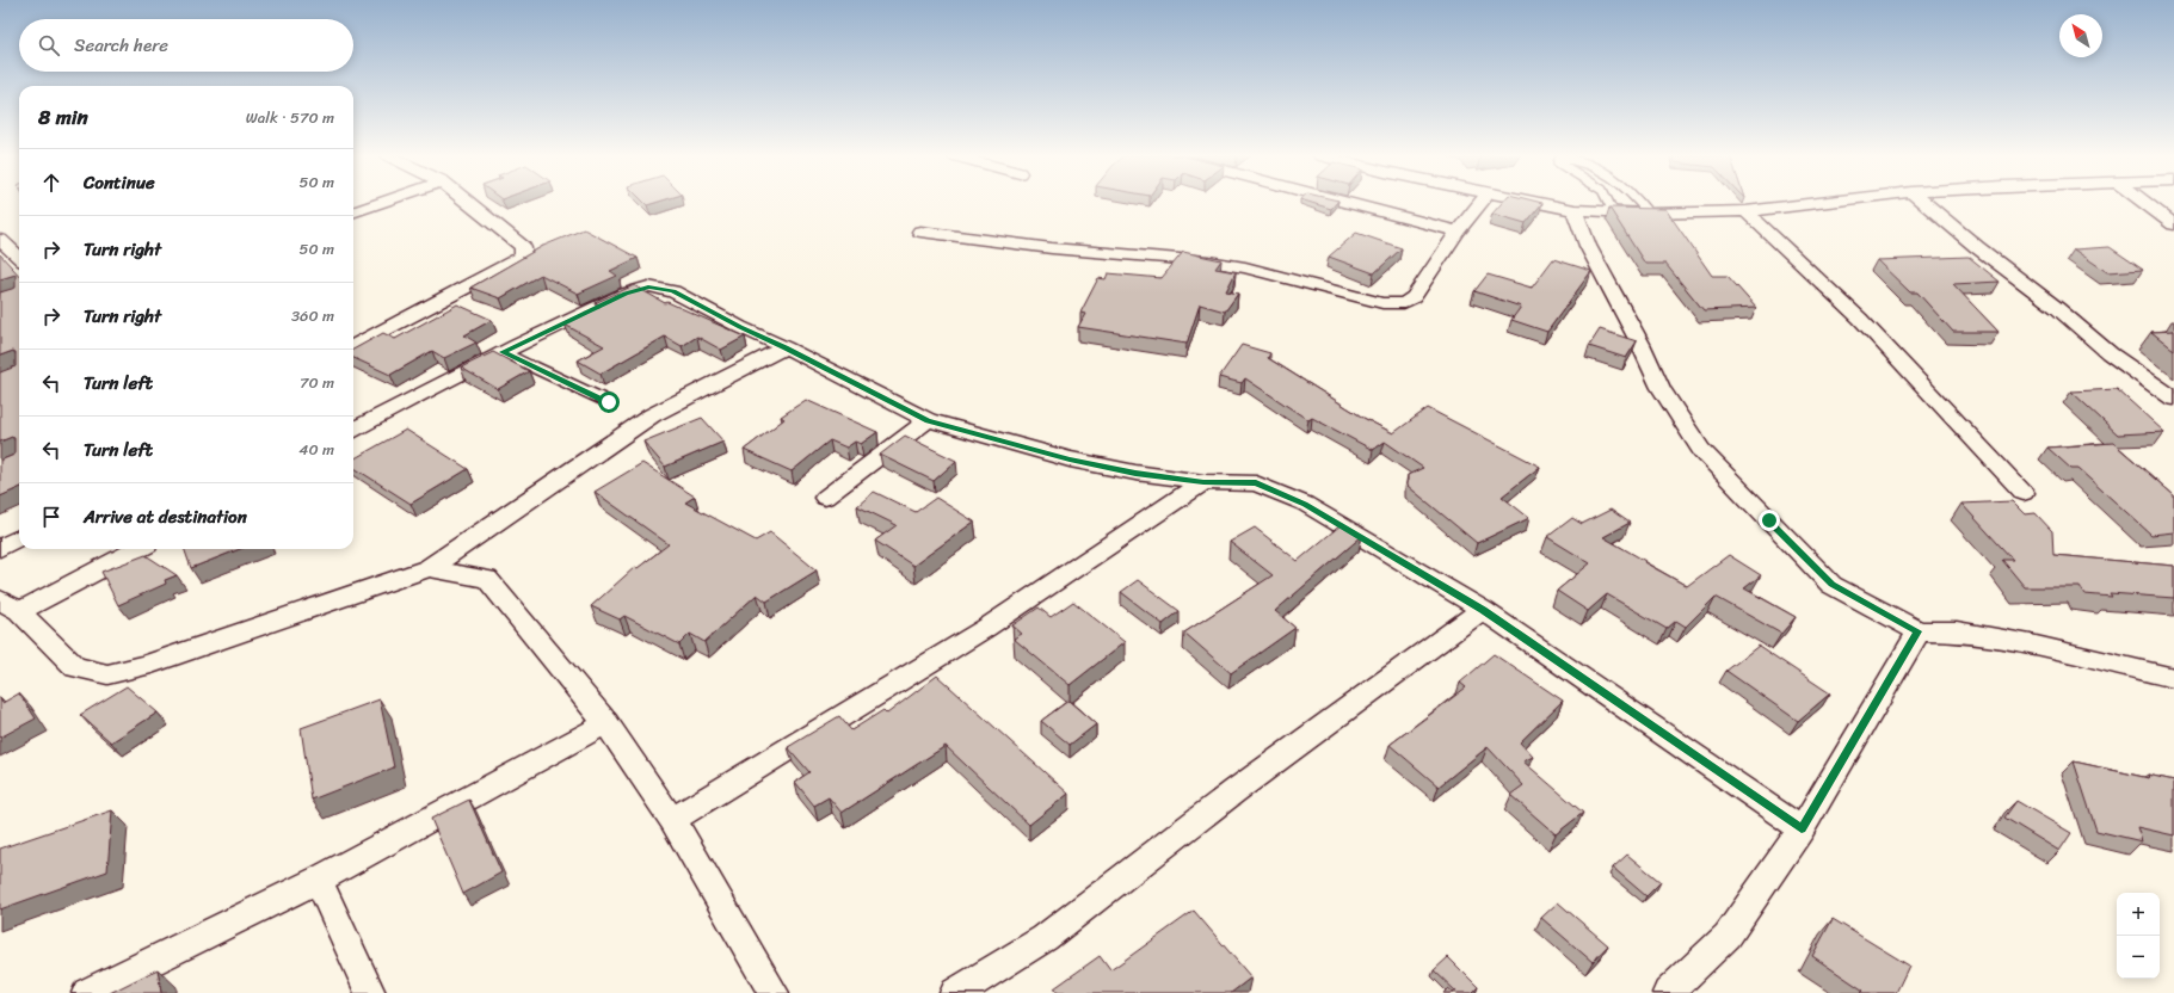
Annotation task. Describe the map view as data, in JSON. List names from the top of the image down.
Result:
{
  "north": "top left",
  "page": {
    "search": "Search here",
    "heading": ["8 min", "Walk · 570 m"],
    "list": [
      ["Continue", "50 m"],
      ["Turn right", "50 m"],
      ["Turn right", "360 m"],
      ["Turn left", "70 m"],
      ["Turn left", "40 m"],
      "Arrive at destination"
    ],
    "map_buttons": ["+", "−"]
  }
}
